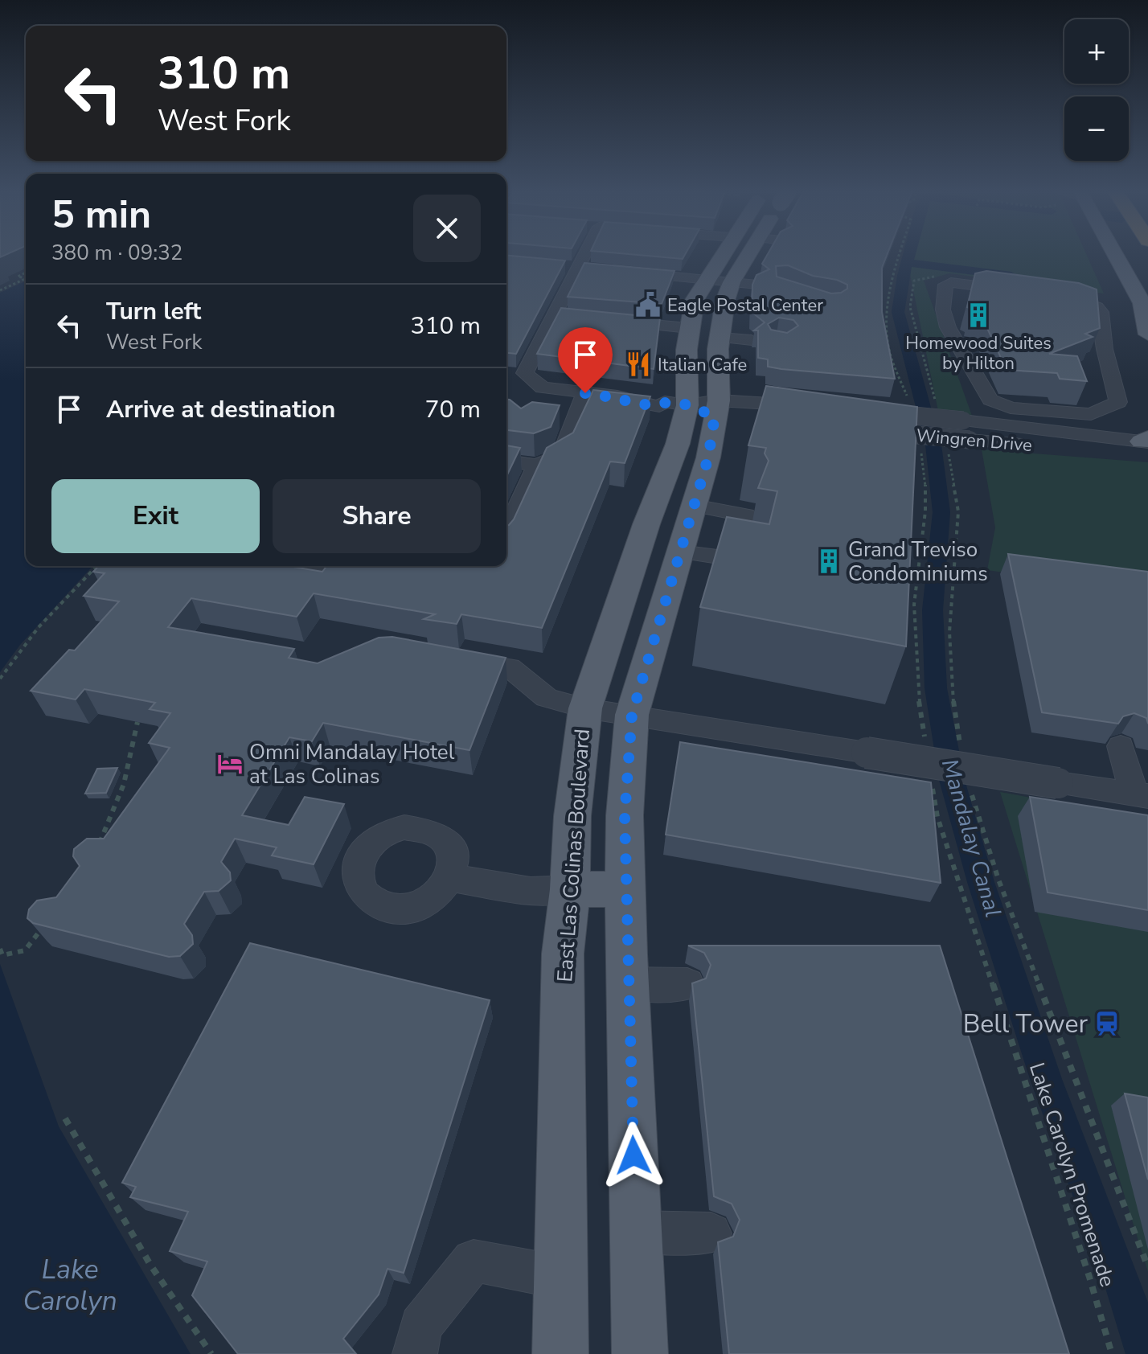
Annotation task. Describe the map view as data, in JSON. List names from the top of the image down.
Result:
{
  "streets": {
    "main road": ["East Las Colinas Boulevard"],
    "street": ["Wingren Drive"],
    "path": ["Lake Carolyn Promenade"]
  },
  "water": ["Mandalay Canal", "Lake Carolyn"],
  "places": {
    "public building": ["Eagle Postal Center"],
    "building": ["Homewood Suites by Hilton", "Grand Treviso Condominiums"],
    "restaurant": ["Italian Cafe"],
    "hotel": ["Omni Mandalay Hotel at Las Colinas"],
    "station": ["Bell Tower"]
  },
  "page": {
    "map_buttons": ["+", "−"],
    "turn": ["310 m", "West Fork"],
    "heading": ["5 min", "380 m · 09:32"],
    "list": [
      {
        "name": "Turn left",
        "note": "West Fork",
        "value": "310 m"
      },
      {
        "name": "Arrive at destination",
        "value": "70 m"
      }
    ],
    "buttons": ["Exit", "Share"]
  }
}
